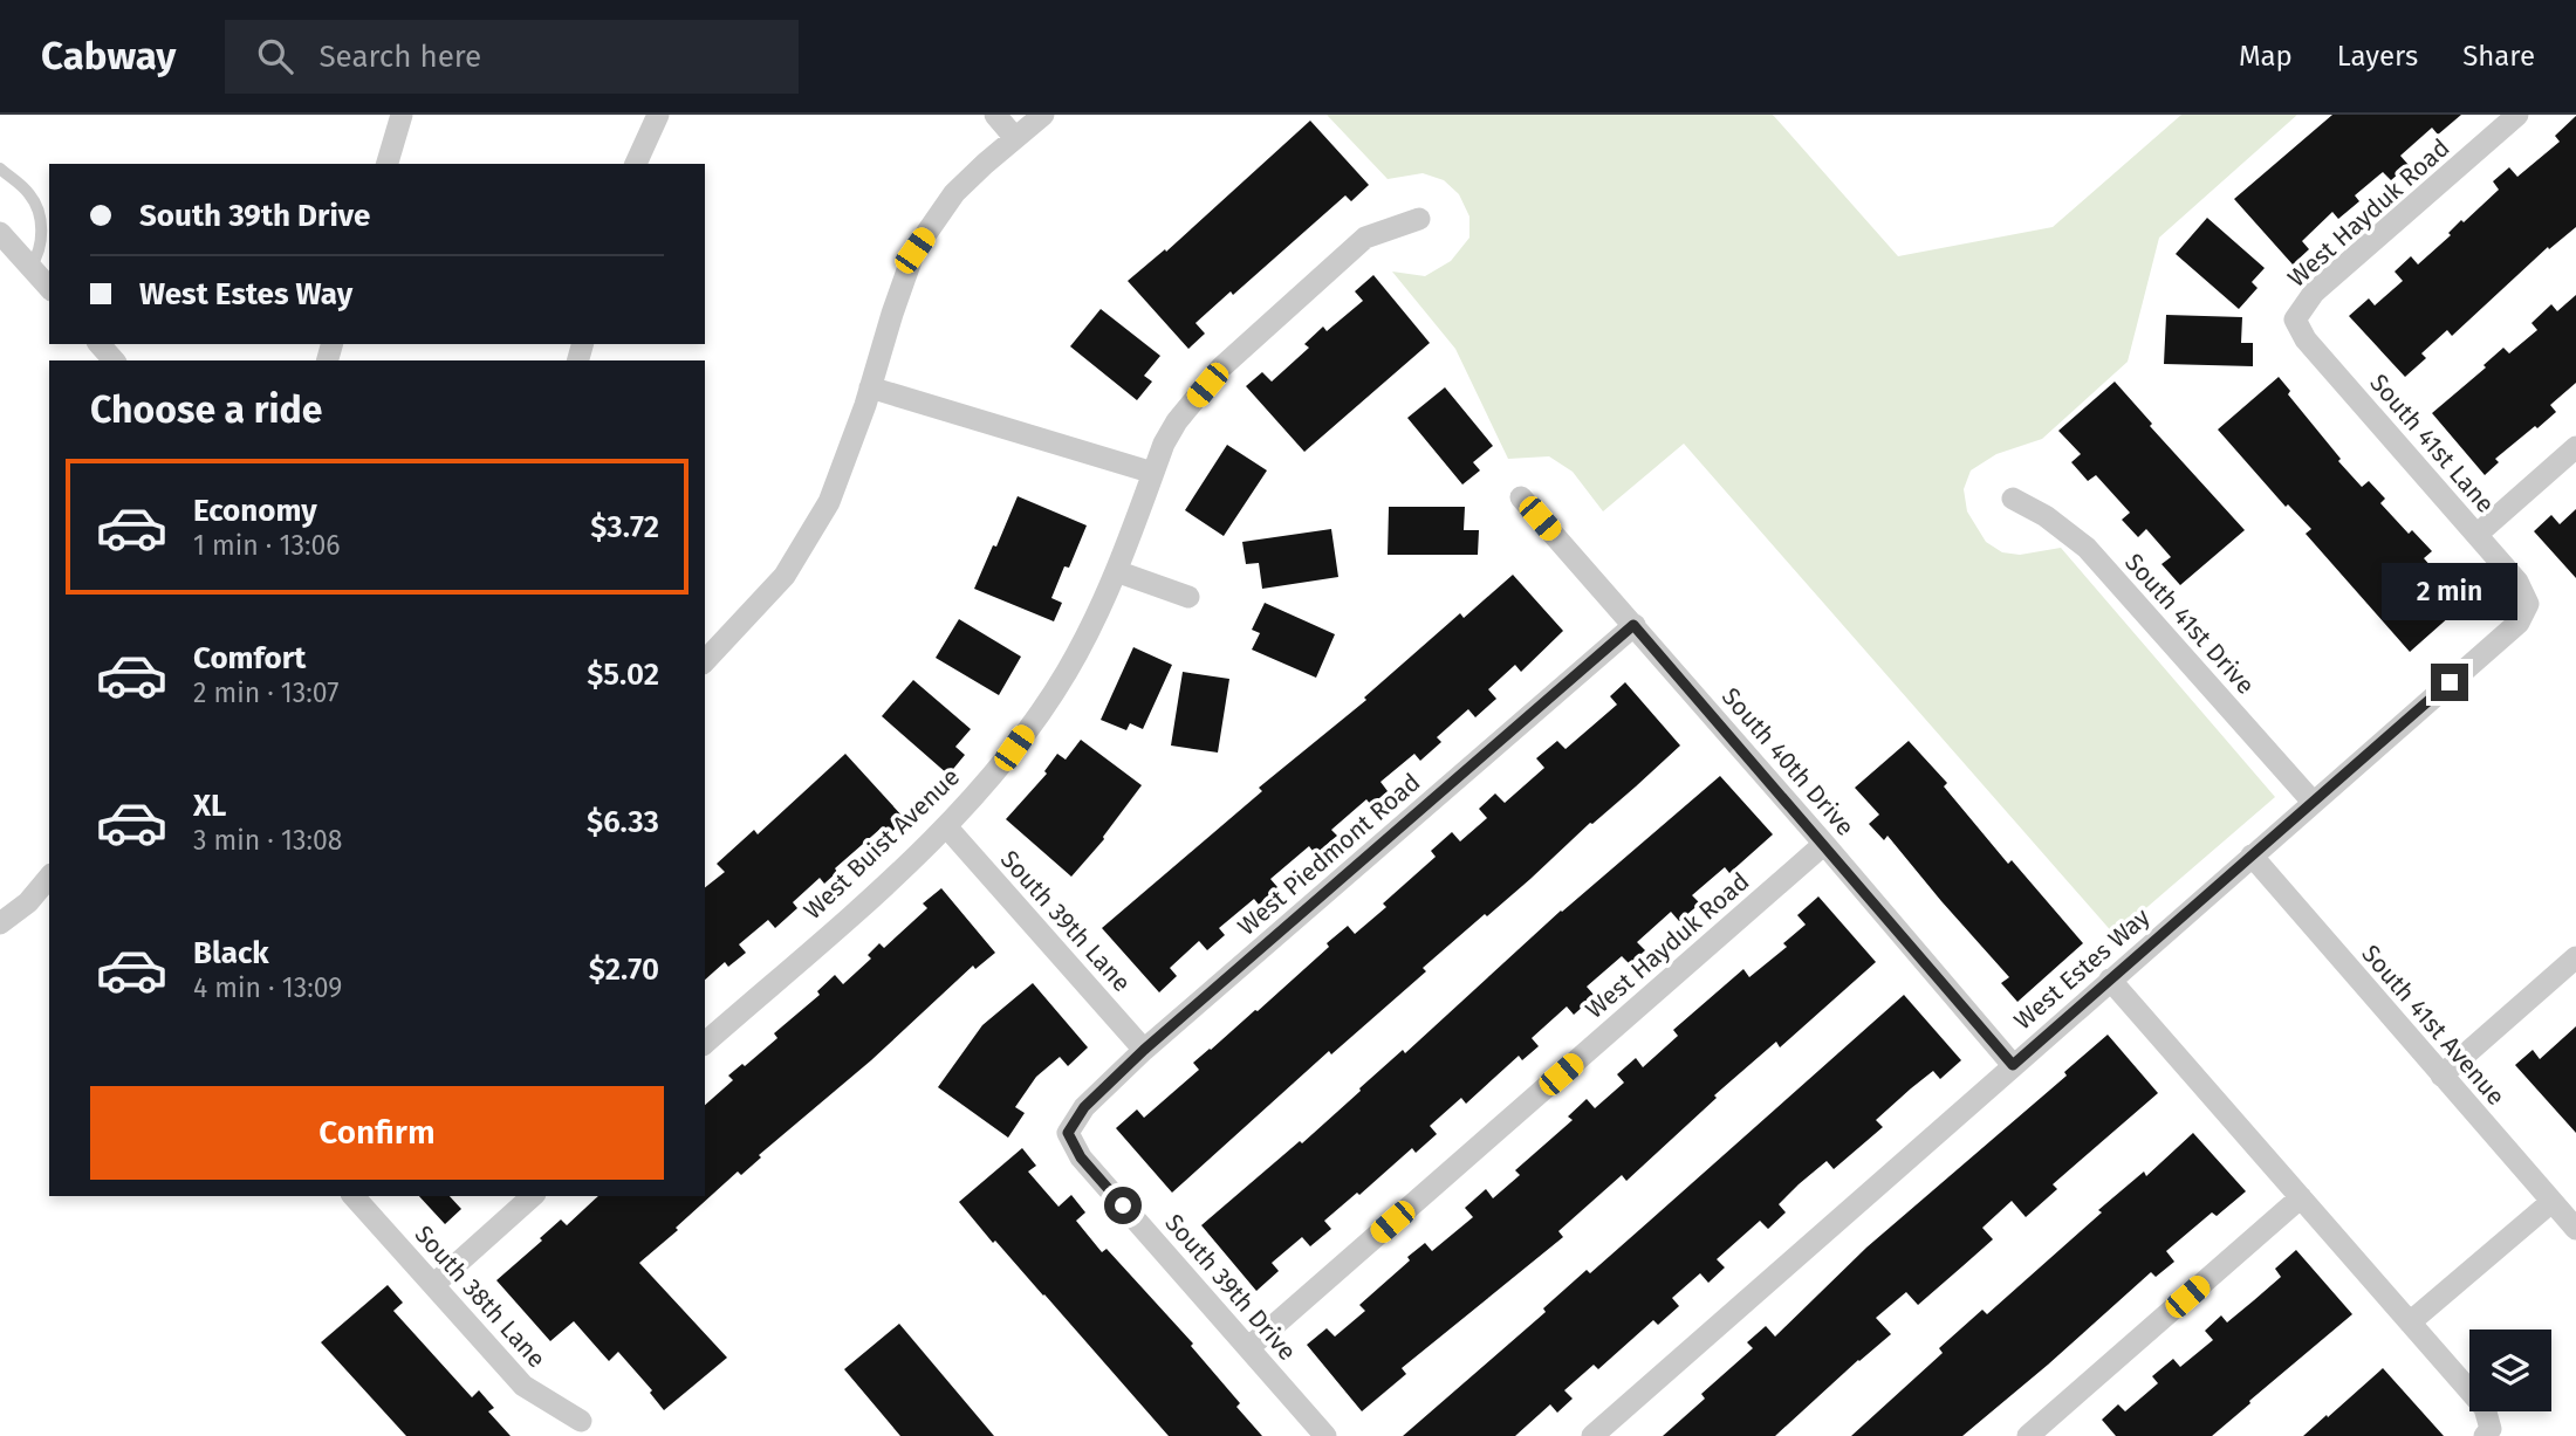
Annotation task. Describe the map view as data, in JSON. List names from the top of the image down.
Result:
{
  "streets": {
    "street": [
      "West Hayduk Road",
      "South 41st Lane",
      "South 41st Drive",
      "South 40th Drive",
      "West Buist Avenue",
      "West Piedmont Road",
      "South 39th Lane",
      "West Estes Way",
      "South 41st Avenue",
      "South 39th Drive",
      "South 38th Lane"
    ]
  },
  "crossings": [
    ["West Hayduk Road", "South 41st Lane"],
    ["West Hayduk Road", "South 40th Drive"],
    ["West Hayduk Road", "South 39th Drive"],
    ["South 41st Lane", "West Estes Way"],
    ["South 41st Drive", "West Estes Way"],
    ["South 40th Drive", "West Piedmont Road"],
    ["South 40th Drive", "West Estes Way"],
    ["West Buist Avenue", "South 39th Lane"],
    ["West Piedmont Road", "South 39th Lane"],
    ["West Piedmont Road", "South 39th Drive"],
    ["West Estes Way", "South 41st Avenue"]
  ],
  "page": {
    "header": "Cabway",
    "search": "Search here",
    "nav": ["Map", "Layers", "Share"],
    "banner": ["South 39th Drive", "West Estes Way"],
    "heading": "Choose a ride",
    "list": [
      {
        "name": "Economy",
        "note": "1 min · 13:06",
        "value": "$3.72"
      },
      {
        "name": "Comfort",
        "note": "2 min · 13:07",
        "value": "$5.02"
      },
      {
        "name": "XL",
        "note": "3 min · 13:08",
        "value": "$6.33"
      },
      {
        "name": "Black",
        "note": "4 min · 13:09",
        "value": "$2.70"
      }
    ],
    "bubble": "2 min",
    "buttons": "Confirm"
  }
}
